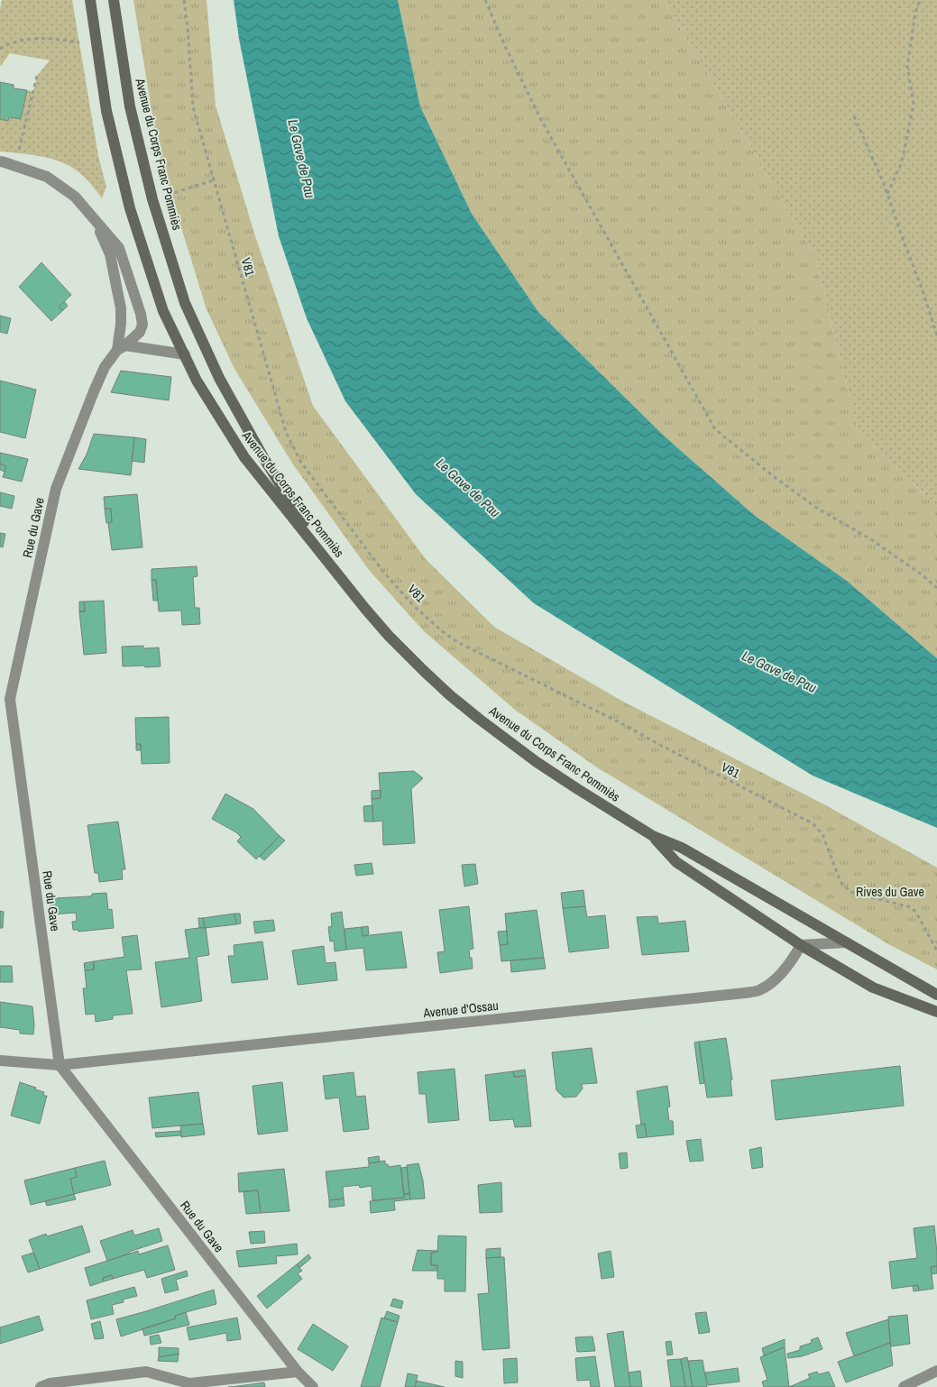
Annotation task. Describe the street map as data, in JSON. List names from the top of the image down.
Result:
{
  "streets": {
    "main road": ["Avenue du Corps Franc Pommiès"],
    "street": ["Rue du Gave", "Avenue d'Ossau"],
    "path": ["V81"]
  },
  "crossings": [
    ["Avenue du Corps Franc Pommiès", "Avenue d'Ossau"],
    ["Rue du Gave", "Avenue d'Ossau"]
  ],
  "water": ["Le Gave de Pau"],
  "parks": ["Rives du Gave"]
}
